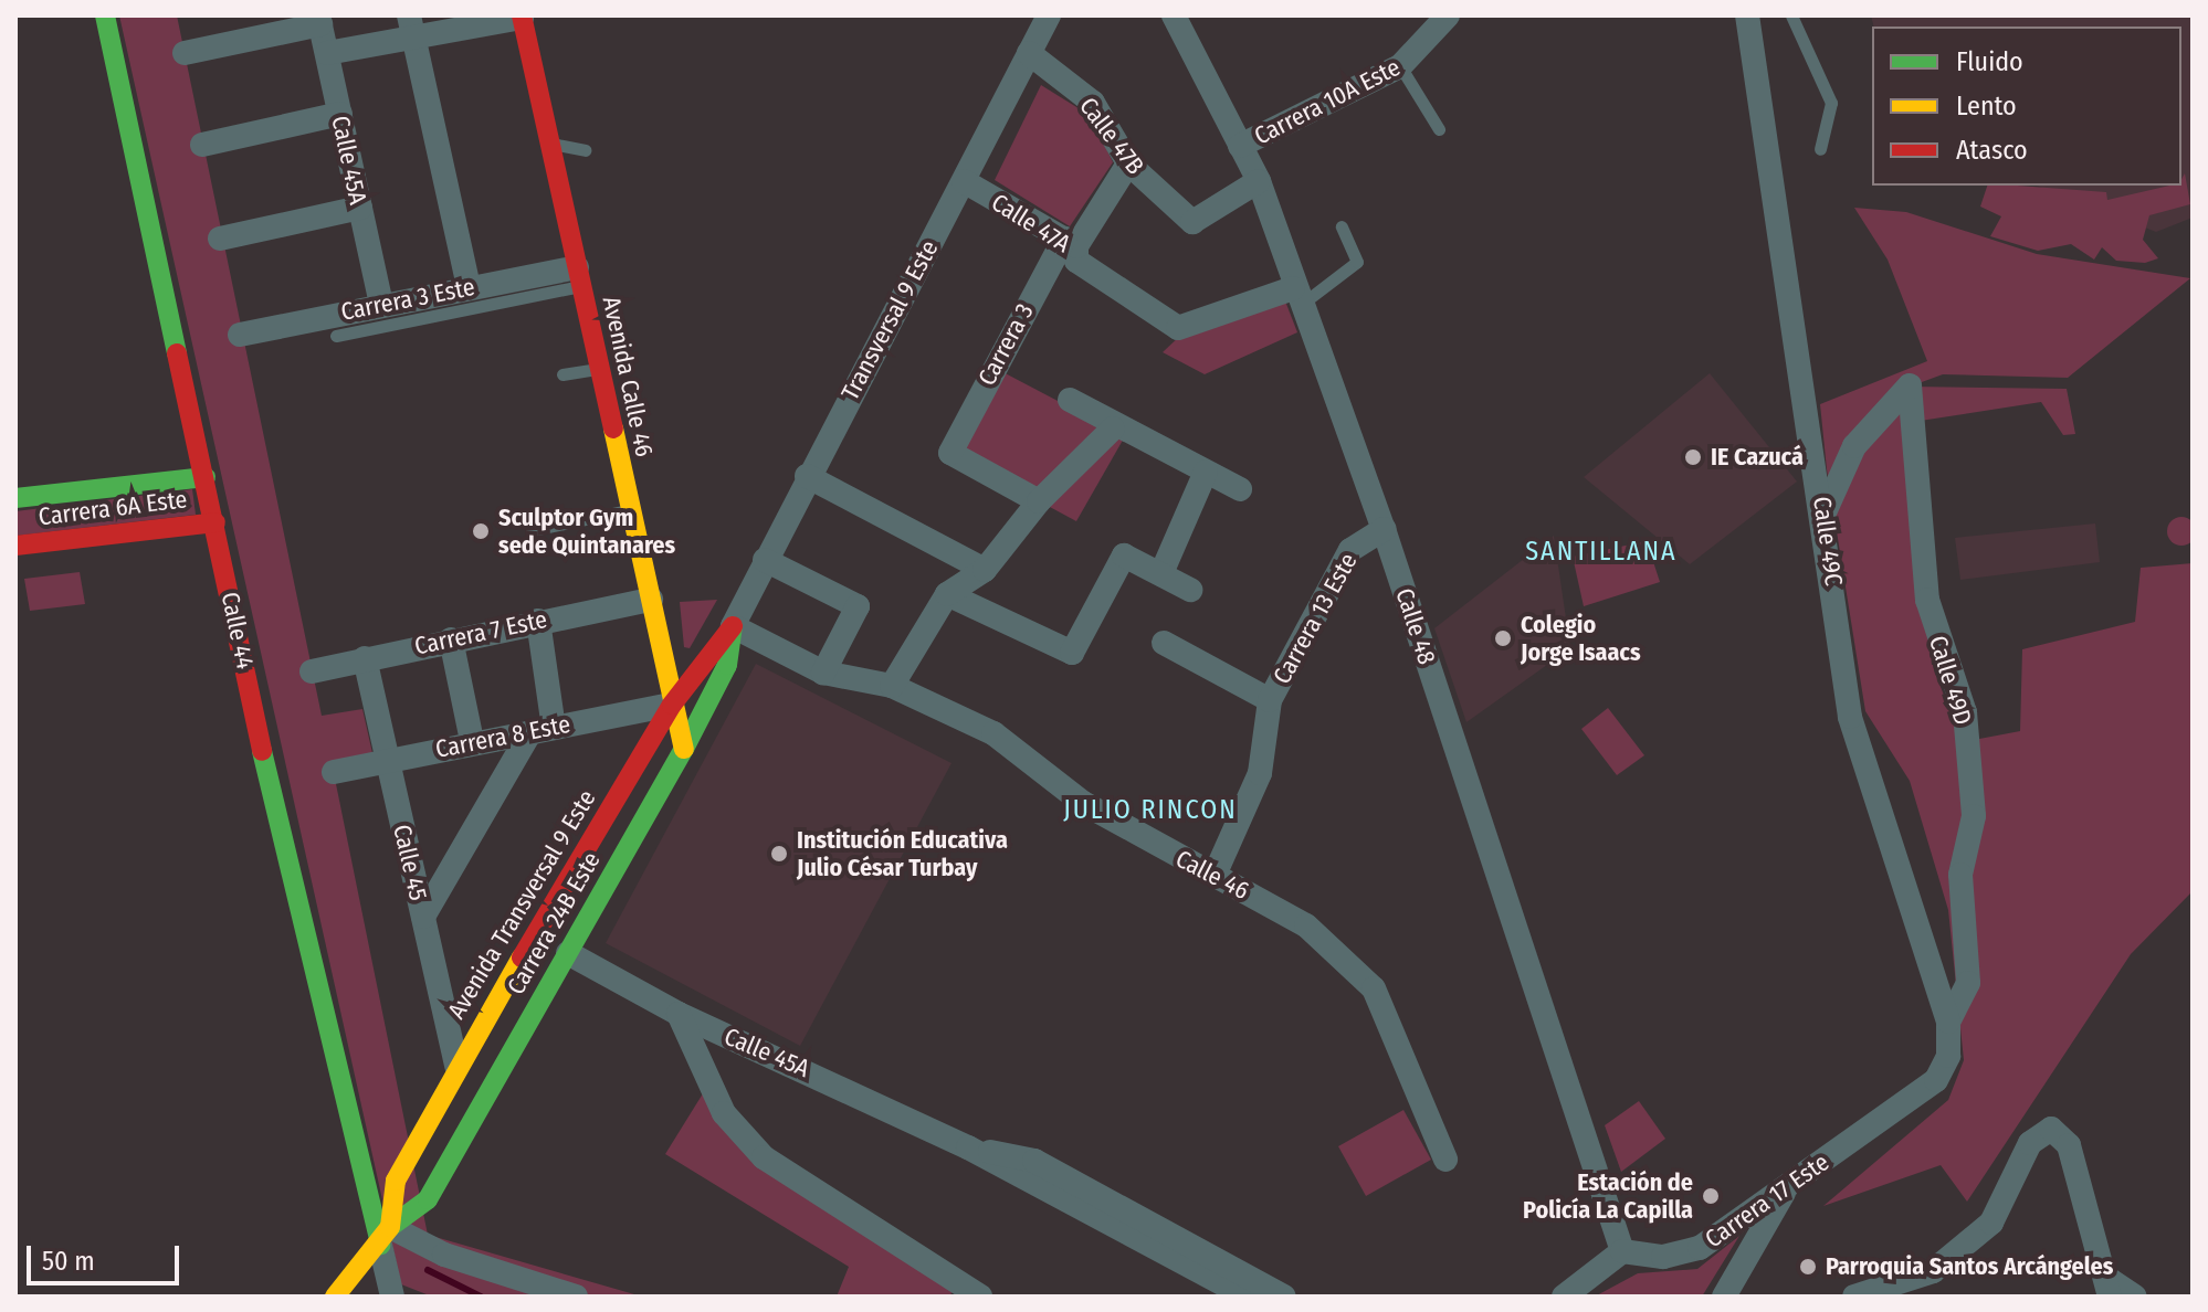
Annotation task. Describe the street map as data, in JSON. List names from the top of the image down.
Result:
{
  "streets": {
    "main road": [
      "Avenida Calle 46",
      "Carrera 6A Este",
      "Calle 44",
      "Avenida Transversal 9 Este",
      "Carrera 24B Este"
    ],
    "street": [
      "Carrera 10A Este",
      "Calle 47B",
      "Calle 45A",
      "Calle 47A",
      "Carrera 3 Este",
      "Transversal 9 Este",
      "Carrera 3",
      "Calle 49C",
      "Carrera 13 Este",
      "Calle 48",
      "Carrera 7 Este",
      "Calle 49D",
      "Carrera 8 Este",
      "Calle 45",
      "Calle 46",
      "Carrera 17 Este"
    ]
  },
  "crossings": [
    ["Carrera 10A Este", "Calle 48"],
    ["Calle 47B", "Transversal 9 Este"],
    ["Calle 47B", "Carrera 3"],
    ["Calle 47B", "Calle 48"],
    ["Calle 45A", "Carrera 3 Este"],
    ["Calle 45A", "Carrera 24B Este"],
    ["Calle 47A", "Transversal 9 Este"],
    ["Calle 47A", "Carrera 3"],
    ["Calle 47A", "Calle 48"],
    ["Carrera 3 Este", "Avenida Calle 46"],
    ["Transversal 9 Este", "Calle 46"],
    ["Transversal 9 Este", "Avenida Transversal 9 Este"],
    ["Transversal 9 Este", "Carrera 24B Este"],
    ["Avenida Calle 46", "Carrera 7 Este"],
    ["Avenida Calle 46", "Carrera 8 Este"],
    ["Avenida Calle 46", "Avenida Transversal 9 Este"],
    ["Avenida Calle 46", "Carrera 24B Este"],
    ["Carrera 6A Este", "Calle 44"],
    ["Calle 49C", "Calle 49D"],
    ["Calle 49C", "Carrera 17 Este"],
    ["Carrera 13 Este", "Calle 48"],
    ["Carrera 13 Este", "Calle 46"],
    ["Calle 48", "Carrera 17 Este"],
    ["Calle 44", "Avenida Transversal 9 Este"],
    ["Calle 44", "Carrera 24B Este"],
    ["Carrera 7 Este", "Calle 45"],
    ["Carrera 8 Este", "Calle 45"],
    ["Carrera 8 Este", "Avenida Transversal 9 Este"],
    ["Calle 45", "Avenida Transversal 9 Este"],
    ["Calle 46", "Avenida Transversal 9 Este"],
    ["Calle 46", "Carrera 24B Este"],
    ["Avenida Transversal 9 Este", "Carrera 24B Este"]
  ],
  "districts": ["SANTILLANA", "JULIO RINCON"],
  "places": [
    "IE Cazucá",
    "Sculptor Gym sede Quintanares",
    "Colegio Jorge Isaacs",
    "Institución Educativa Julio César Turbay",
    "Estación de Policía La Capilla",
    "Parroquia Santos Arcángeles"
  ],
  "legend": ["Fluido", "Lento", "Atasco"],
  "scale_bar": "50 m"
}
